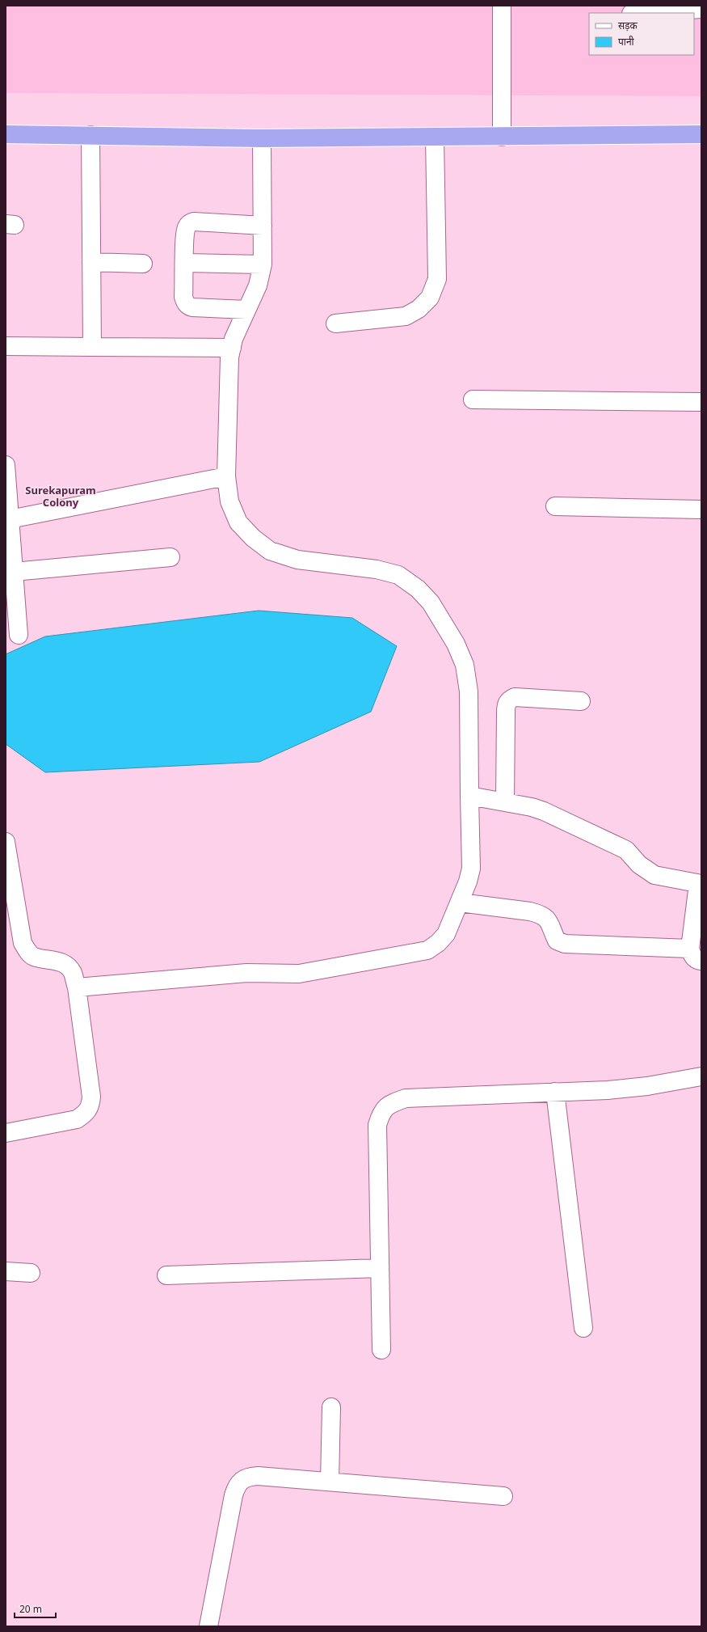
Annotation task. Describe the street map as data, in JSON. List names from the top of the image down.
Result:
{
  "districts": ["Surekapuram Colony"],
  "legend": ["सड़क", "पानी"],
  "scale_bar": "20 m"
}
